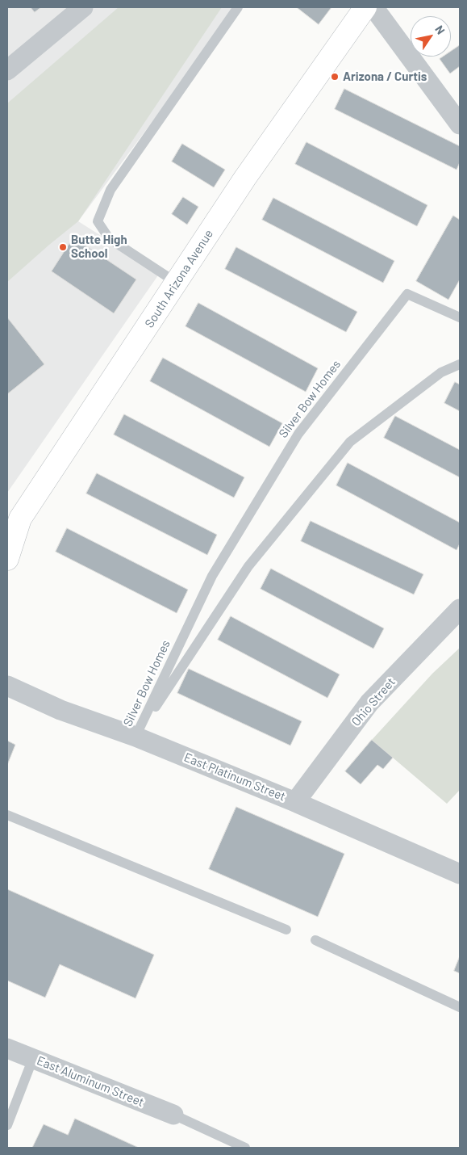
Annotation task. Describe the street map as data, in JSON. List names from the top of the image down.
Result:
{
  "streets": {
    "main road": ["South Arizona Avenue"],
    "street": ["Ohio Street", "East Platinum Street", "East Aluminum Street"],
    "lane": ["Silver Bow Homes"]
  },
  "crossings": [
    ["Silver Bow Homes", "East Platinum Street"],
    ["Ohio Street", "East Platinum Street"]
  ],
  "places": ["Arizona / Curtis", "Butte High School"],
  "north": "top right"
}
